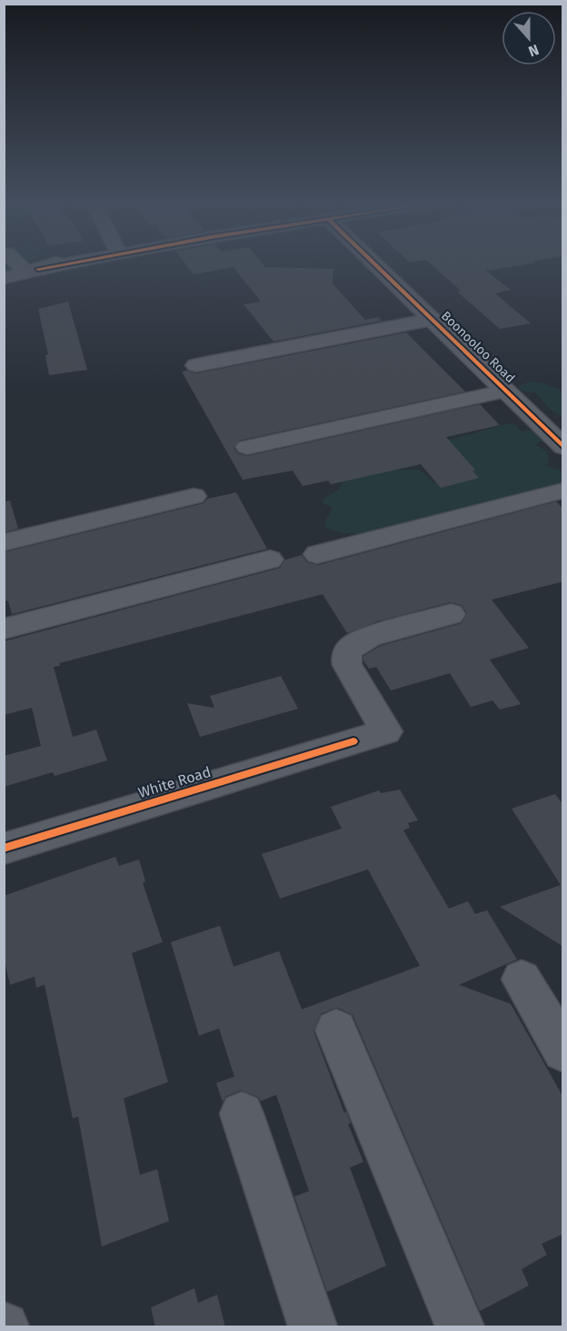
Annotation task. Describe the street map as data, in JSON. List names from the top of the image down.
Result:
{
  "streets": {
    "street": ["Boonooloo Road", "White Road"]
  },
  "north": "bottom"
}
